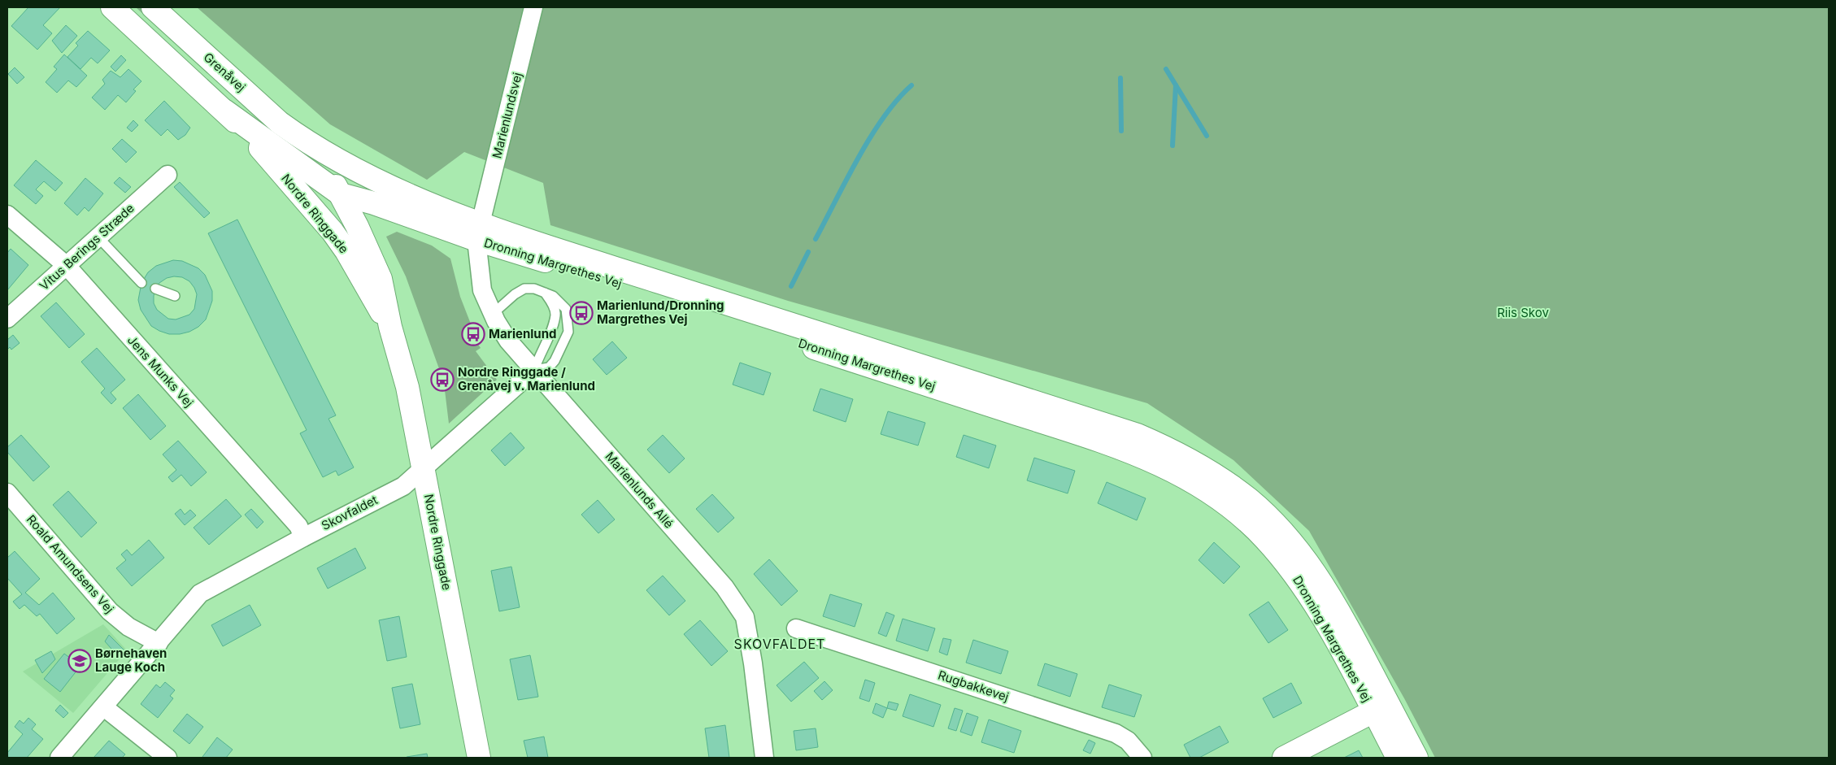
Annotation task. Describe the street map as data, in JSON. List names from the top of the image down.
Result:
{
  "streets": {
    "street": [
      "Grenåvej",
      "Marienlundsvej",
      "Nordre Ringgade",
      "Vitus Berings Stræde",
      "Dronning Margrethes Vej",
      "Jens Munks Vej",
      "Marienlunds Allé",
      "Skovfaldet",
      "Roald Amundsens Vej",
      "Rugbakkevej"
    ]
  },
  "crossings": [
    ["Grenåvej", "Nordre Ringgade"],
    ["Grenåvej", "Dronning Margrethes Vej"],
    ["Marienlundsvej", "Dronning Margrethes Vej"],
    ["Marienlundsvej", "Marienlunds Allé"],
    ["Nordre Ringgade", "Dronning Margrethes Vej"],
    ["Nordre Ringgade", "Skovfaldet"],
    ["Vitus Berings Stræde", "Jens Munks Vej"],
    ["Dronning Margrethes Vej", "Marienlunds Allé"],
    ["Jens Munks Vej", "Skovfaldet"],
    ["Marienlunds Allé", "Skovfaldet"],
    ["Skovfaldet", "Roald Amundsens Vej"]
  ],
  "districts": ["SKOVFALDET"],
  "parks": ["Riis Skov"],
  "places": {
    "bus stop": ["Marienlund/Dronning Margrethes Vej", "Marienlund", "Nordre Ringgade / Grenåvej v. Marienlund"],
    "school or university": ["Børnehaven Lauge Koch"]
  }
}
